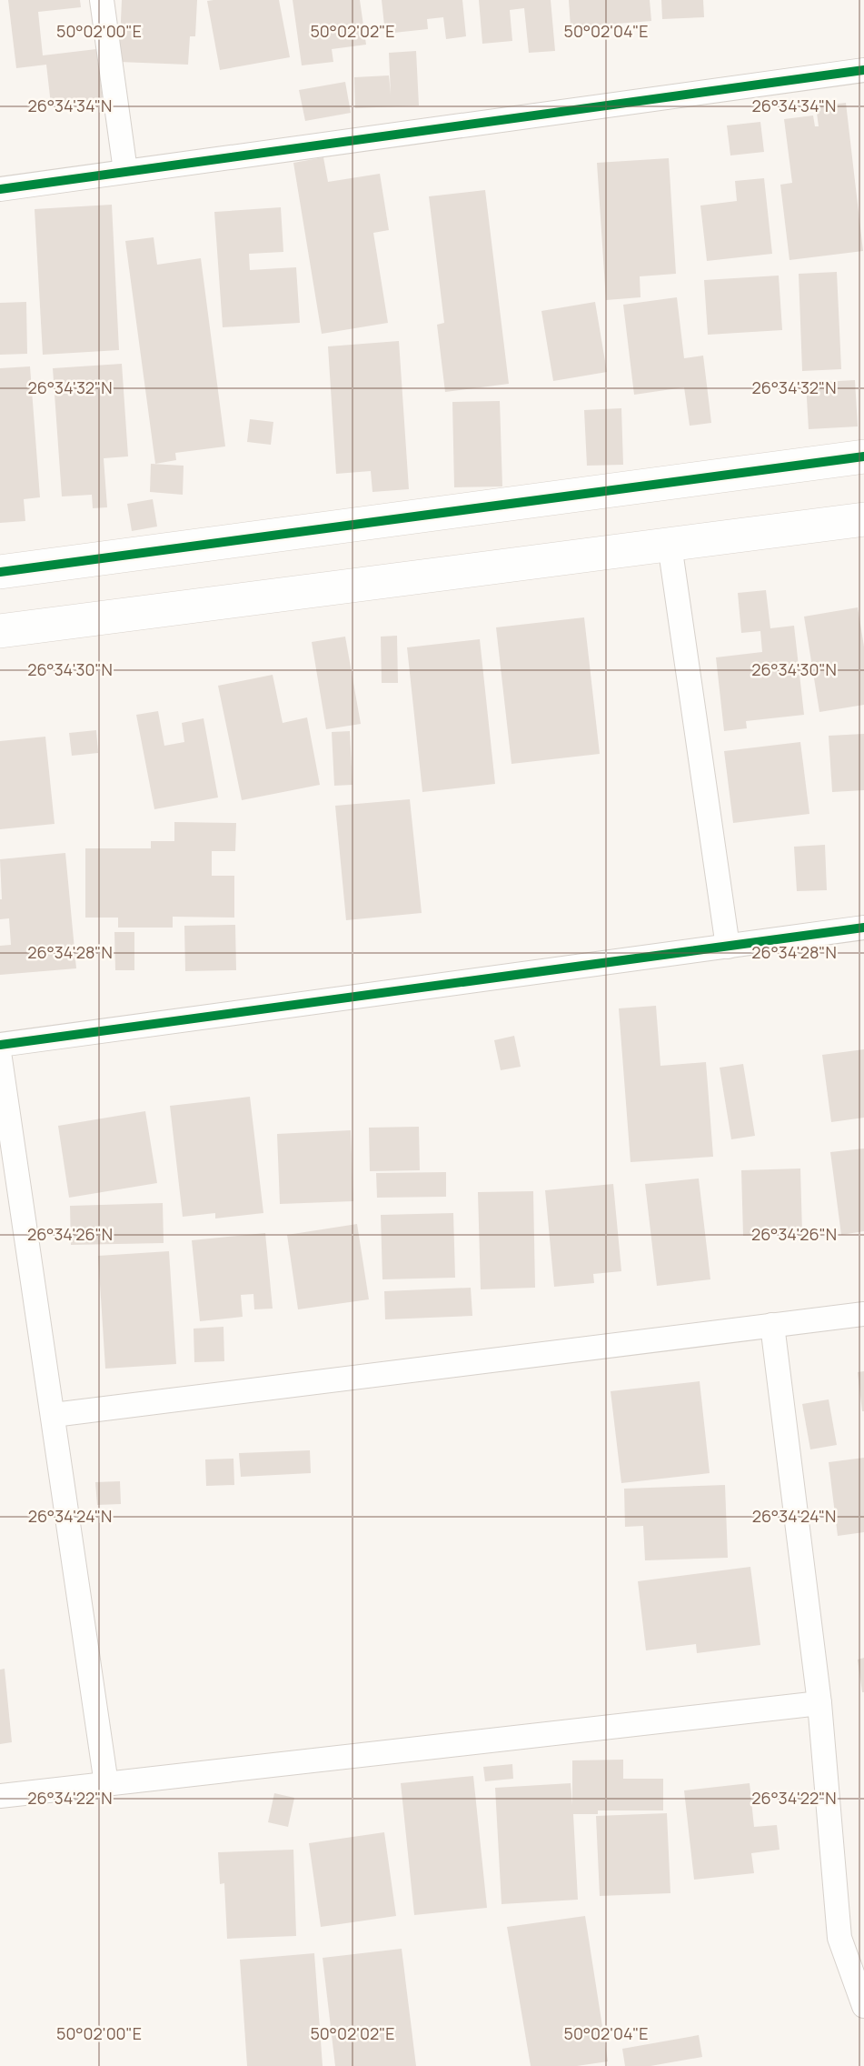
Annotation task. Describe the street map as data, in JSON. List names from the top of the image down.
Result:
{
  "coordinates": [
    "50°02'00\"E",
    "50°02'02\"E",
    "50°02'04\"E",
    "26°34'34\"N",
    "26°34'32\"N",
    "26°34'30\"N",
    "26°34'28\"N",
    "26°34'26\"N",
    "26°34'24\"N",
    "26°34'22\"N"
  ]
}
